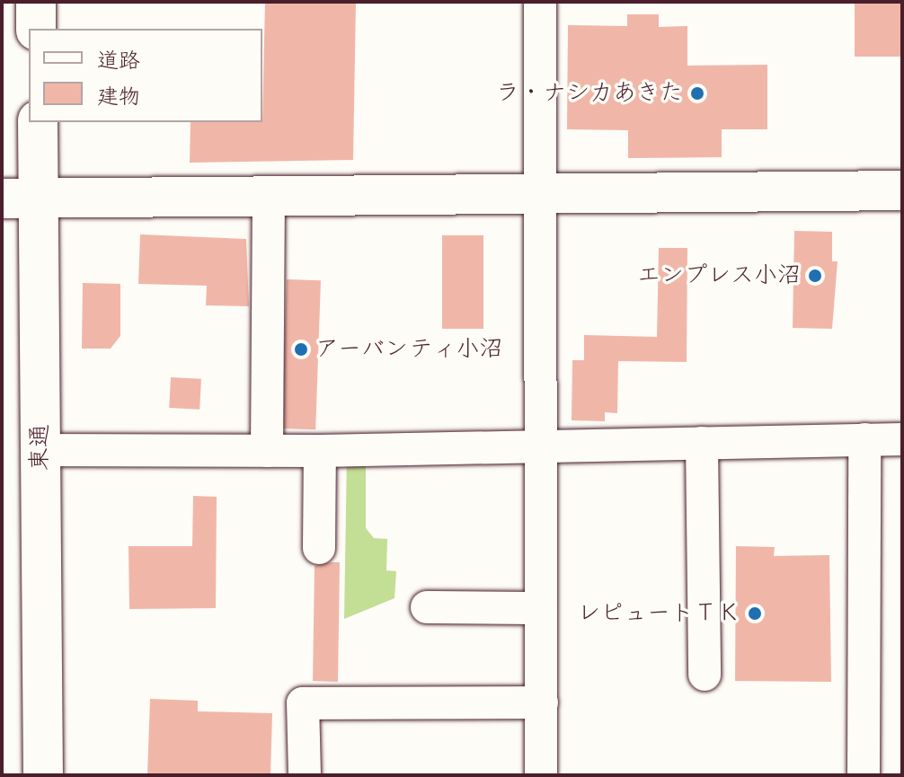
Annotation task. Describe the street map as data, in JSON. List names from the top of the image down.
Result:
{
  "streets": {
    "street": ["東通"]
  },
  "places": [
    "ラ・ナシカあきた",
    "エンプレス小沼",
    "アーバンティ小沼",
    "レピュートＴＫ"
  ],
  "legend": ["道路", "建物"]
}
